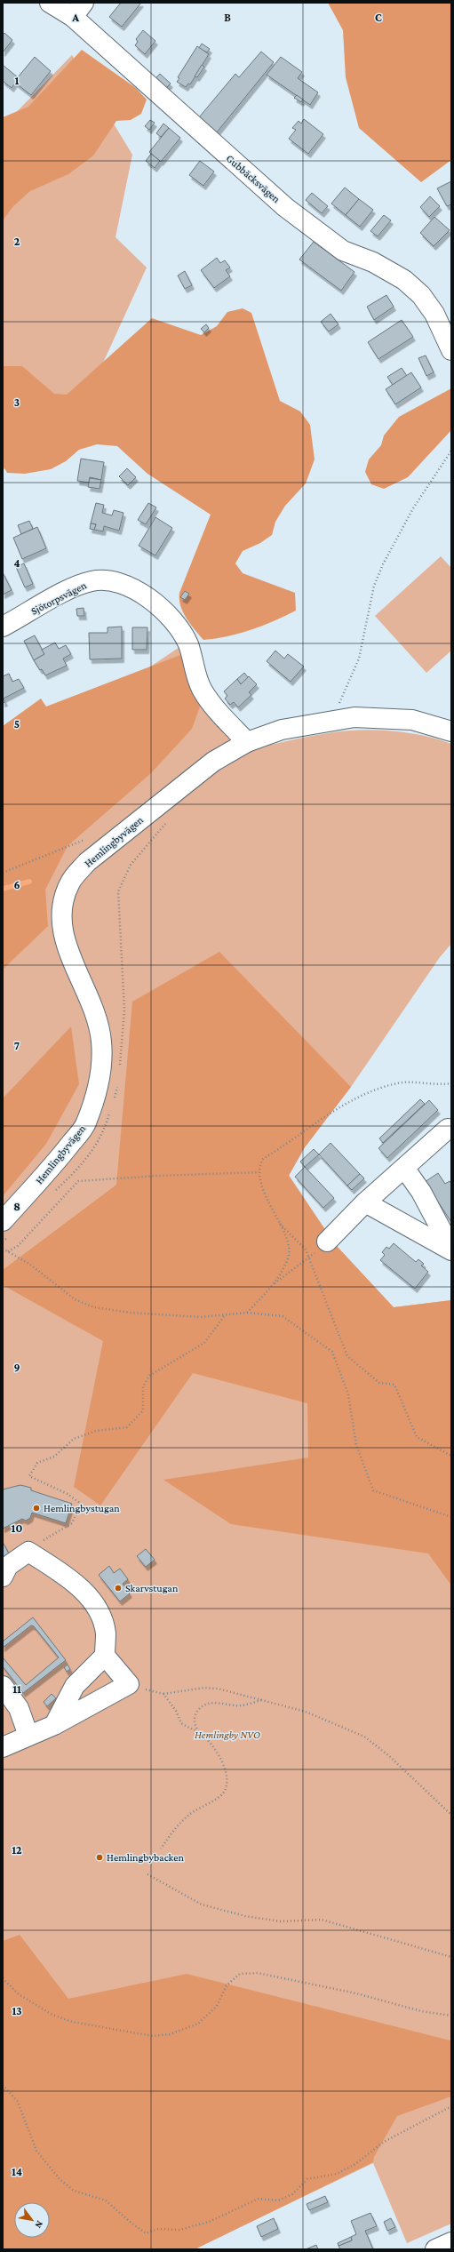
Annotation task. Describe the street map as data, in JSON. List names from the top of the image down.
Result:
{
  "streets": {
    "street": ["Gubbäcksvägen", "Sjötorpsvägen", "Hemlingbyvägen"]
  },
  "crossings": [
    ["Sjötorpsvägen", "Hemlingbyvägen"]
  ],
  "parks": ["Hemlingby NVO"],
  "places": ["Hemlingbystugan", "Skarvstugan", "Hemlingbybacken"],
  "north": "bottom right",
  "grid": {
    "columns": ["A", "B", "C"],
    "rows": [
      "1",
      "2",
      "3",
      "4",
      "5",
      "6",
      "7",
      "8",
      "9",
      "10",
      "11",
      "12",
      "13",
      "14"
    ]
  }
}
